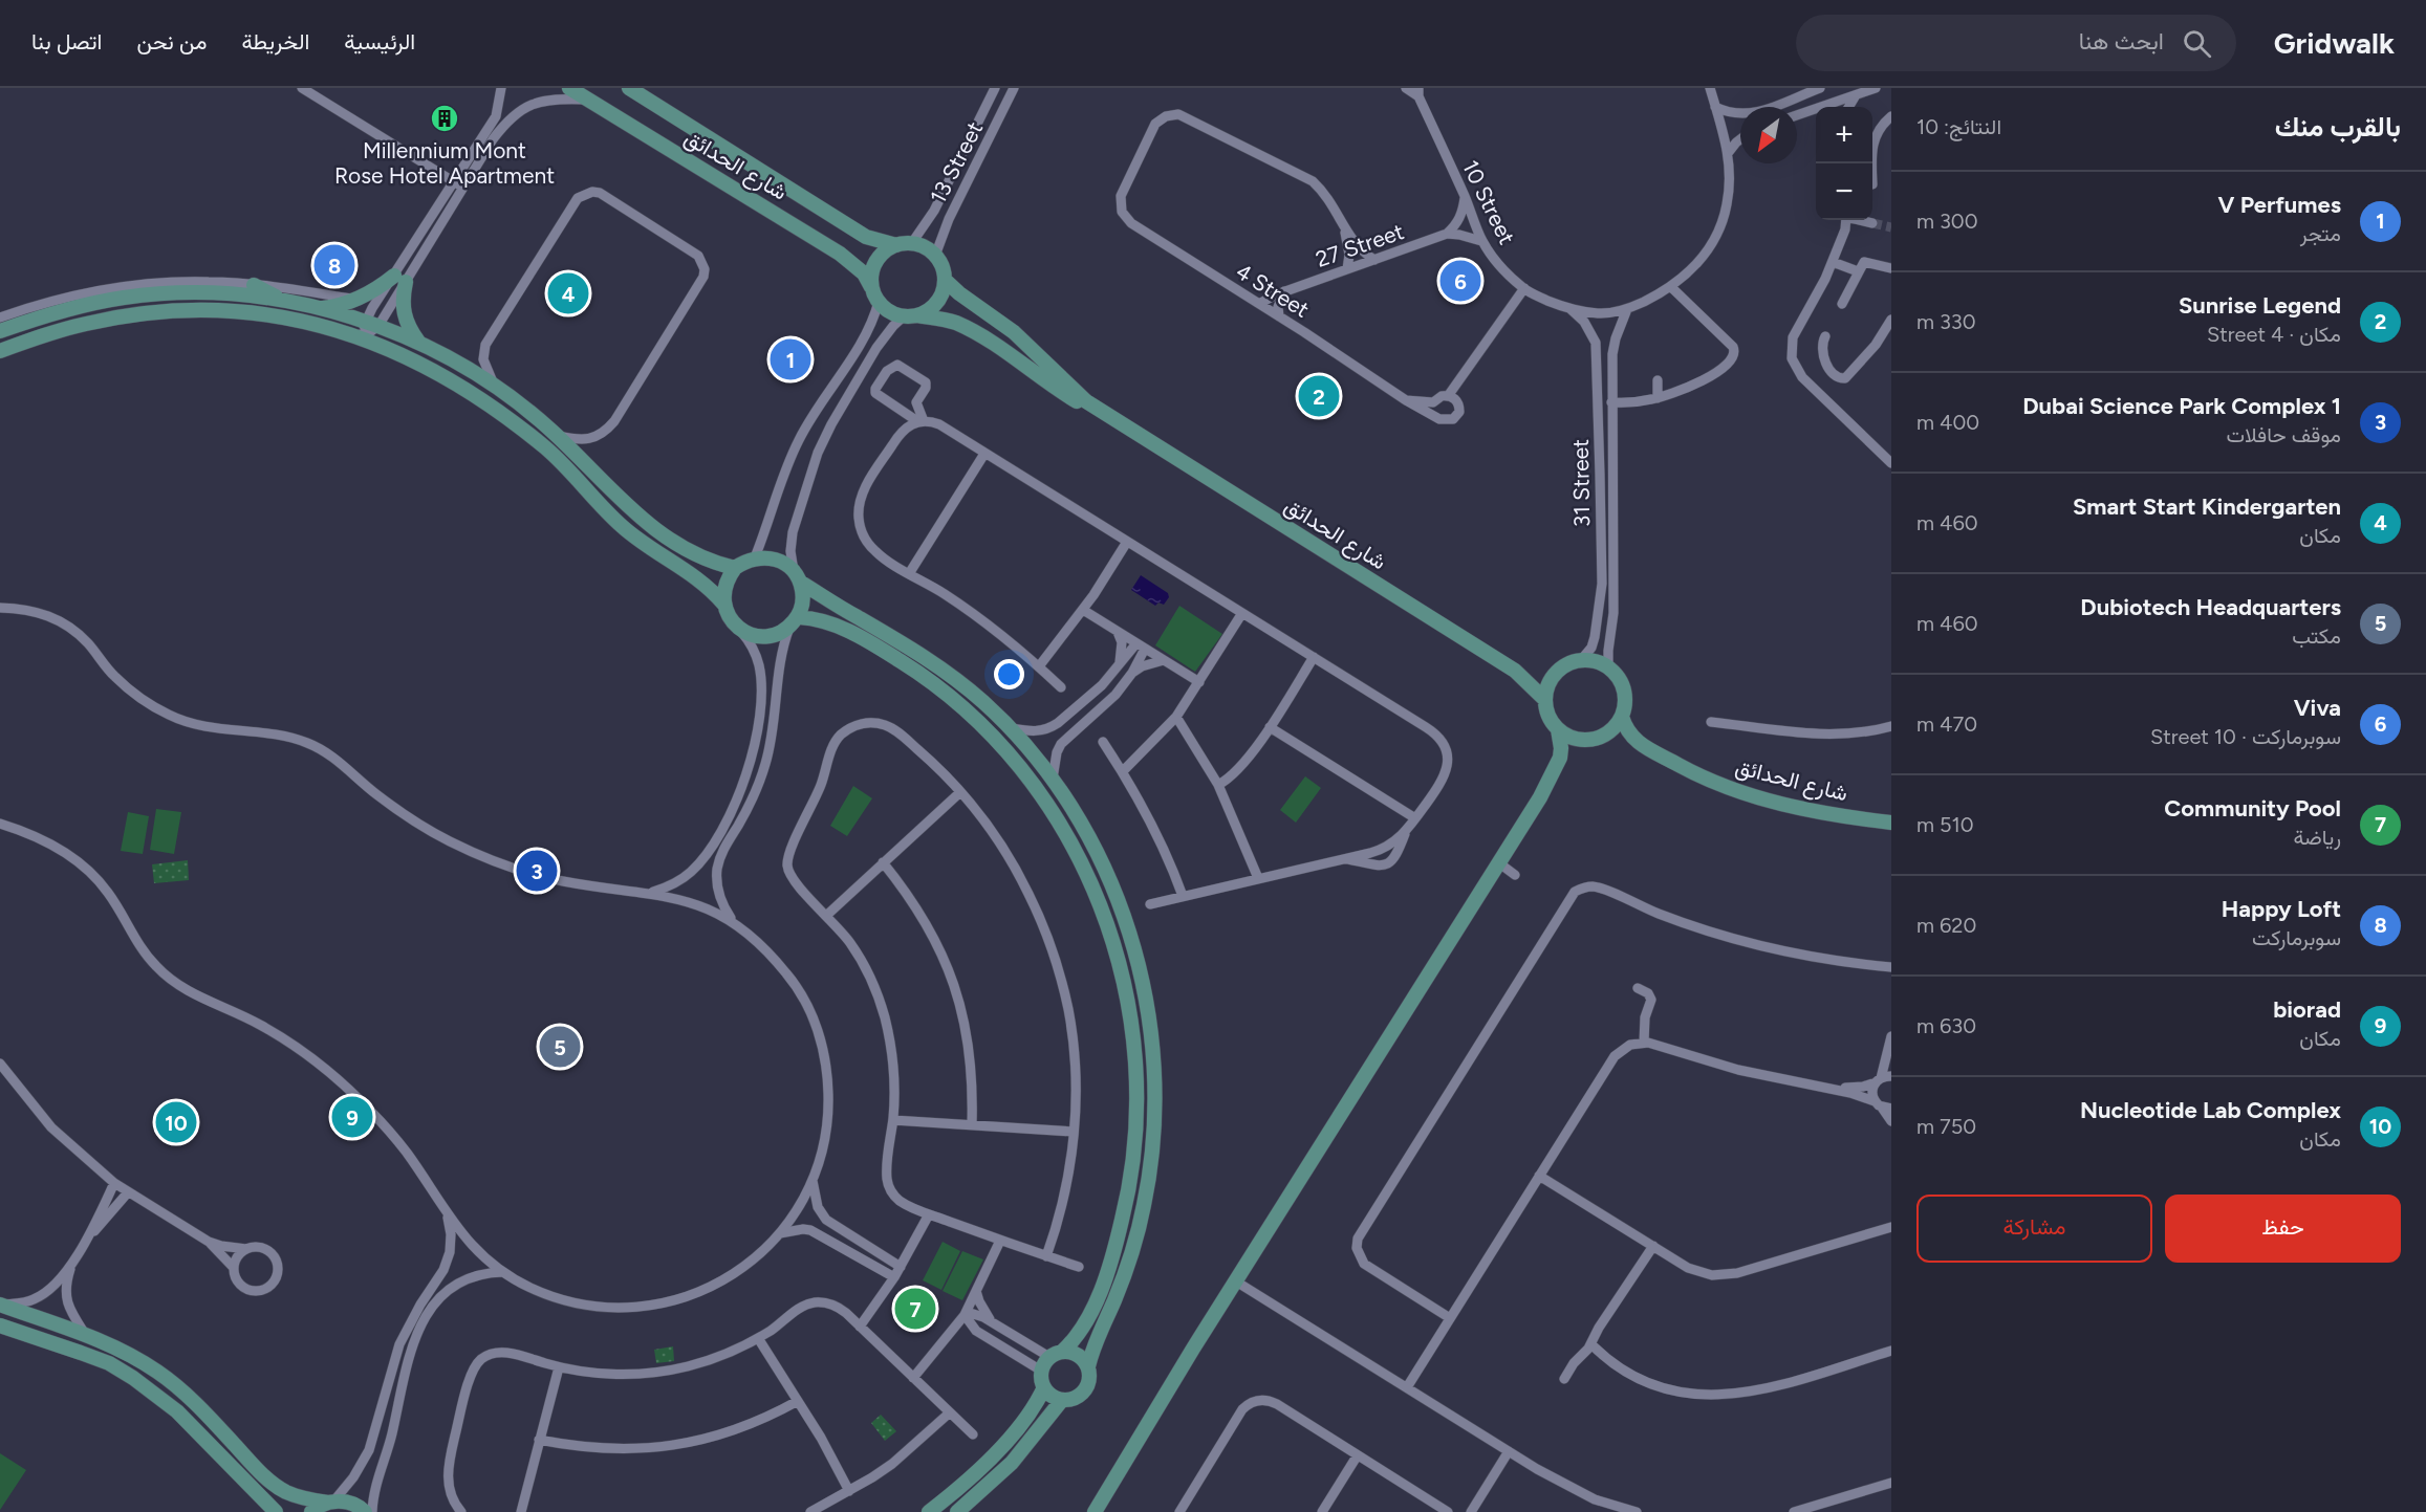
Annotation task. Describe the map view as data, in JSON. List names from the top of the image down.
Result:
{
  "streets": {
    "street": [
      "13 Street",
      "شارع الحدائق",
      "10 Street",
      "27 Street",
      "4 Street",
      "31 Street"
    ]
  },
  "crossings": [
    ["13 Street", "شارع الحدائق"],
    ["10 Street", "31 Street"],
    ["27 Street", "4 Street"]
  ],
  "places": {
    "building": ["Millennium Mont Rose Hotel Apartment"]
  },
  "north": "bottom left",
  "page": {
    "header": "Gridwalk",
    "search": "ابحث هنا",
    "nav": [
      "الرئيسية",
      "الخريطة",
      "من نحن",
      "اتصل بنا"
    ],
    "heading": ["بالقرب منك", "النتائج: 10"],
    "map_buttons": ["+", "−"],
    "list": [
      {
        "mark": "1",
        "name": "V Perfumes",
        "note": "متجر",
        "value": "300 m"
      },
      {
        "mark": "2",
        "name": "Sunrise Legend",
        "note": "مكان · 4 Street",
        "value": "330 m"
      },
      {
        "mark": "3",
        "name": "Dubai Science Park Complex 1",
        "note": "موقف حافلات",
        "value": "400 m"
      },
      {
        "mark": "4",
        "name": "Smart Start Kindergarten",
        "note": "مكان",
        "value": "460 m"
      },
      {
        "mark": "5",
        "name": "Dubiotech Headquarters",
        "note": "مكتب",
        "value": "460 m"
      },
      {
        "mark": "6",
        "name": "Viva",
        "note": "سوبرماركت · 10 Street",
        "value": "470 m"
      },
      {
        "mark": "7",
        "name": "Community Pool",
        "note": "رياضة",
        "value": "510 m"
      },
      {
        "mark": "8",
        "name": "Happy Loft",
        "note": "سوبرماركت",
        "value": "620 m"
      },
      {
        "mark": "9",
        "name": "biorad",
        "note": "مكان",
        "value": "630 m"
      },
      {
        "mark": "10",
        "name": "Nucleotide Lab Complex",
        "note": "مكان",
        "value": "750 m"
      }
    ],
    "pins": [
      "8",
      "6",
      "4",
      "1",
      "2",
      "3",
      "5",
      "9",
      "10",
      "7"
    ],
    "buttons": ["حفظ", "مشاركة"]
  }
}
